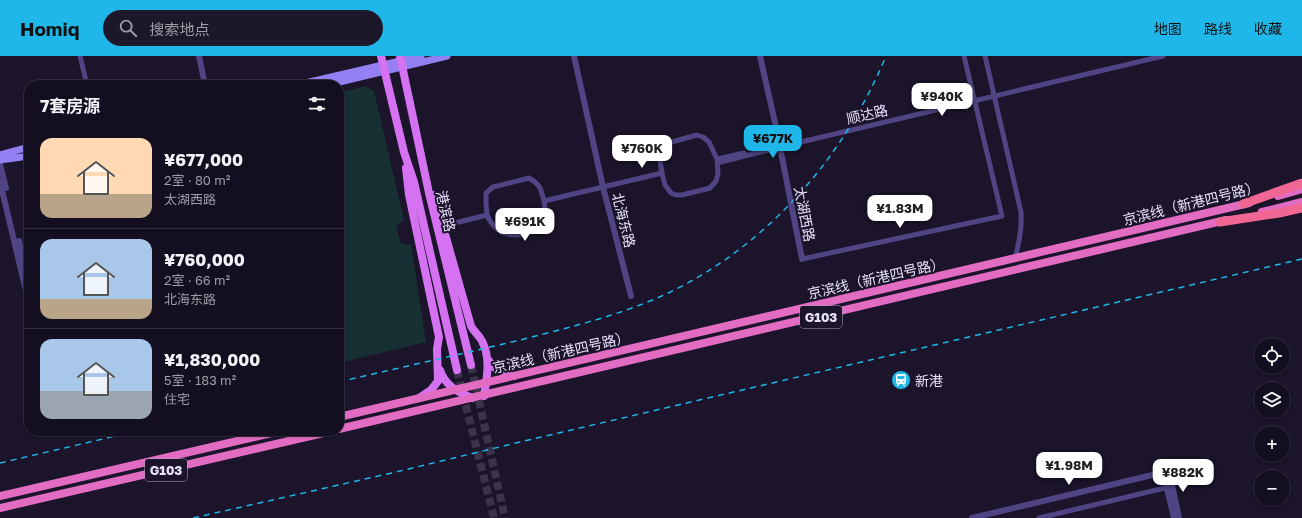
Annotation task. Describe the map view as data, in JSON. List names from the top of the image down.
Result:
{
  "streets": {
    "highway": ["京滨线（新港四号路）", "G103"],
    "main road": ["港滨路"],
    "street": ["顺达路", "太湖西路", "北海东路"]
  },
  "crossings": [
    ["顺达路", "太湖西路"]
  ],
  "places": {
    "station": ["新港"]
  },
  "page": {
    "header": "Homiq",
    "search": "搜索地点",
    "nav": ["地图", "路线", "收藏"],
    "heading": "7套房源",
    "price": [
      "¥940K",
      "¥677K",
      "¥760K",
      "¥1.83M",
      "¥691K",
      "¥1.98M",
      "¥882K"
    ],
    "list": [
      {
        "name": "¥677,000",
        "note": "2室 · 80 m² · 太湖西路"
      },
      {
        "name": "¥760,000",
        "note": "2室 · 66 m² · 北海东路"
      },
      {
        "name": "¥1,830,000",
        "note": "5室 · 183 m² · 住宅"
      }
    ],
    "map_buttons": ["+", "−"]
  }
}
